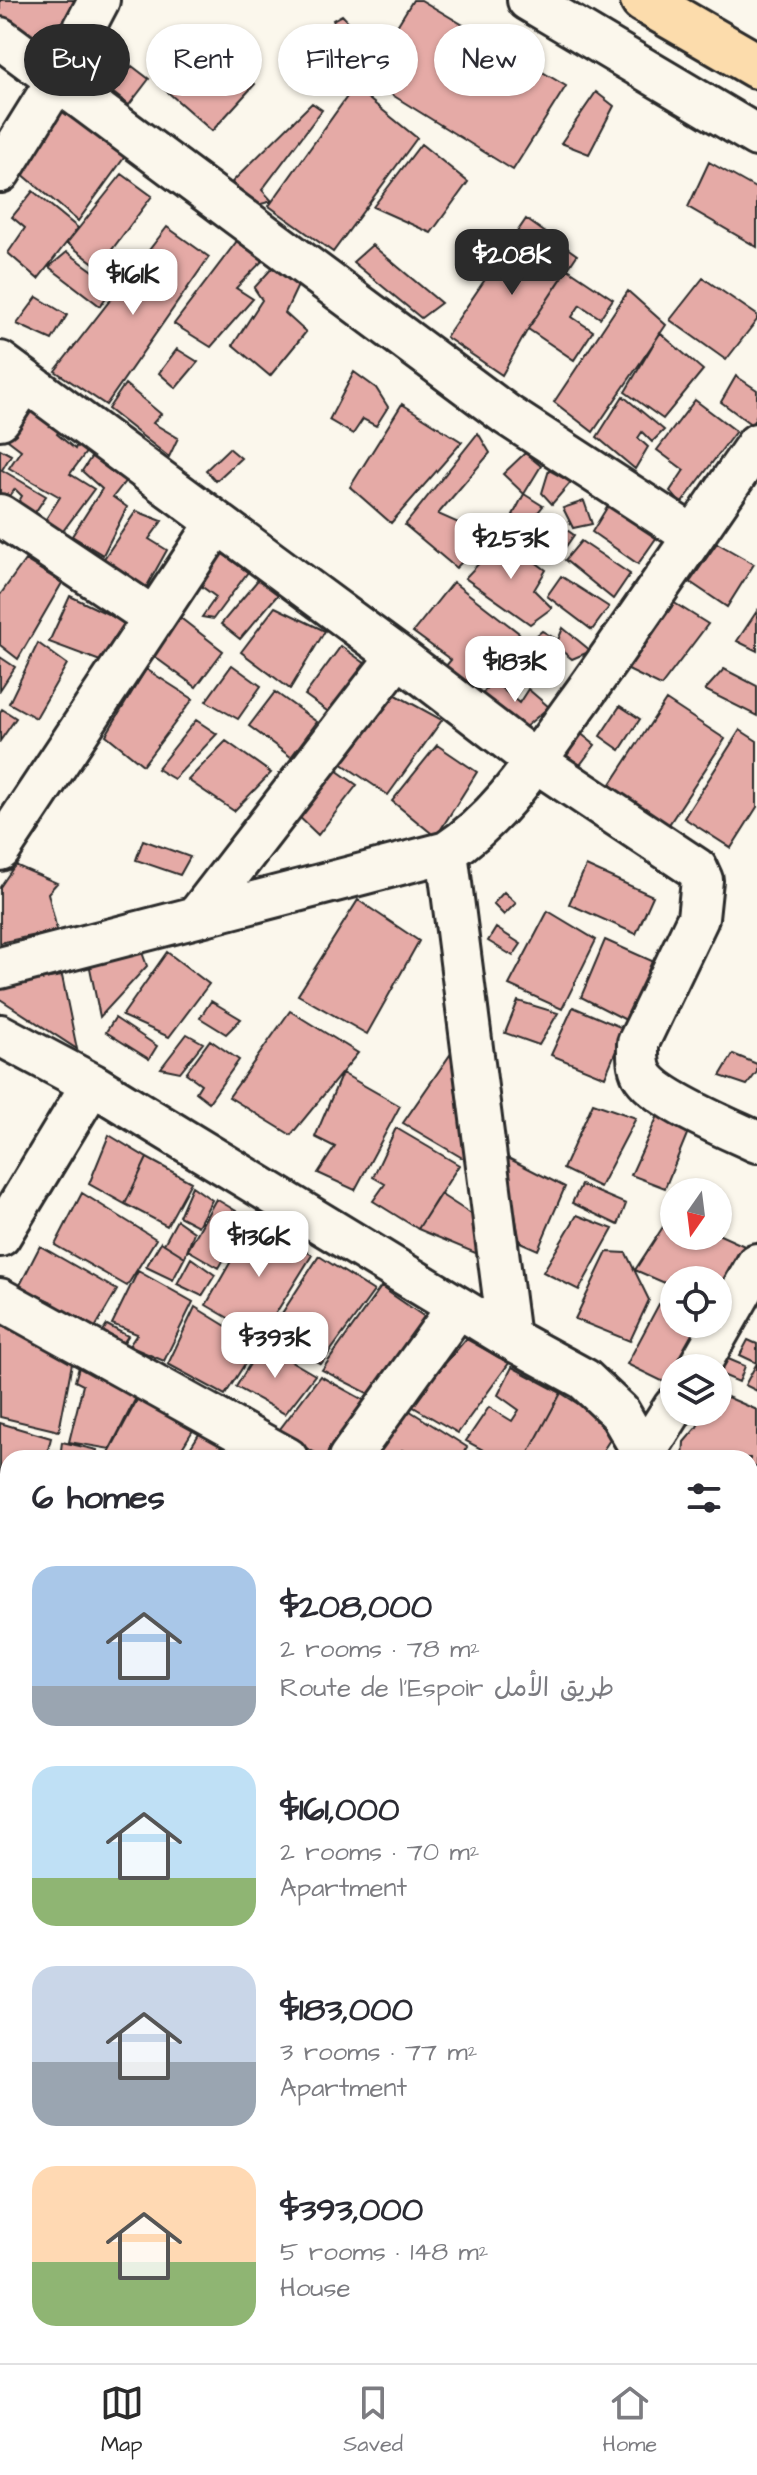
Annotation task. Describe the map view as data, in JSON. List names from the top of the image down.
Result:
{
  "north": "bottom",
  "page": {
    "chip": [
      "Buy",
      "Rent",
      "Filters",
      "New"
    ],
    "price": [
      "$208K",
      "$161K",
      "$253K",
      "$183K",
      "$136K",
      "$393K"
    ],
    "heading": "6 homes",
    "list": [
      {
        "name": "$208,000",
        "note": "2 rooms · 78 m² · Route de l’Espoir طريق الأمل"
      },
      {
        "name": "$161,000",
        "note": "2 rooms · 70 m² · Apartment"
      },
      {
        "name": "$183,000",
        "note": "3 rooms · 77 m² · Apartment"
      },
      {
        "name": "$393,000",
        "note": "5 rooms · 148 m² · House"
      }
    ],
    "tabs": ["Map", "Saved", "Home"]
  }
}
